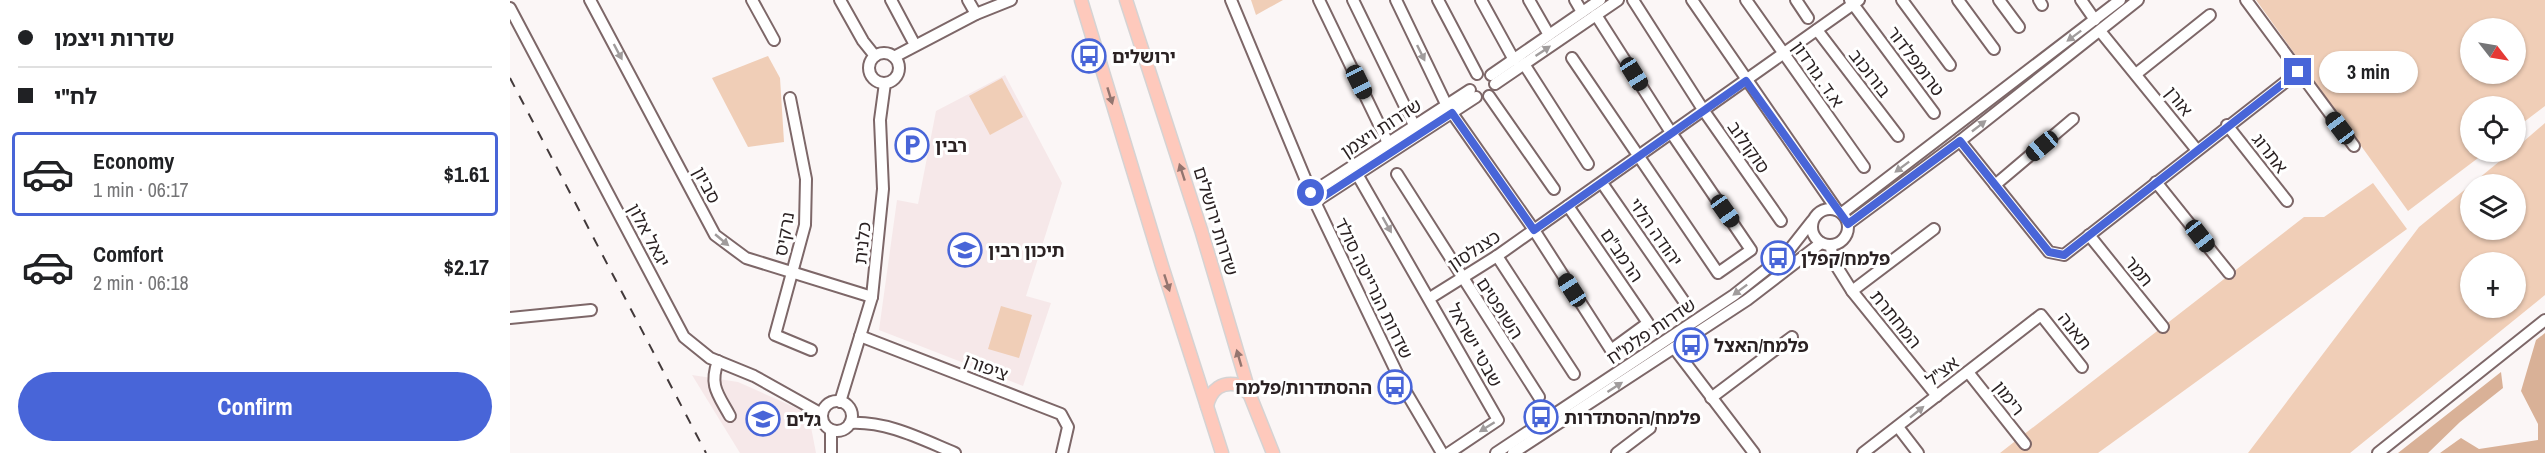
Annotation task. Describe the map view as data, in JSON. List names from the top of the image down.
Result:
{
  "streets": {
    "main road": ["שדרות ירושלים"],
    "street": [
      "טרומפלדור",
      "בורוכוב",
      "א.ד. גורדון",
      "אורן",
      "שדרות ויצמן",
      "סוקולוב",
      "אתרוג",
      "סביון",
      "יהודה הלוי",
      "נרקיס",
      "יגאל אלון",
      "כלנית",
      "כצנלסון",
      "הרמב\"ם",
      "תמר",
      "שדרות הנרייטה סולד",
      "השופטים",
      "המחתרת",
      "שדרות פלמ\"ח",
      "תאנה",
      "שבטי ישראל",
      "ציפורן",
      "אצ\"ל",
      "רימון"
    ]
  },
  "crossings": [
    ["טרומפלדור", "כצנלסון"],
    ["בורוכוב", "כצנלסון"],
    ["א.ד. גורדון", "כצנלסון"],
    ["שדרות ויצמן", "שדרות הנרייטה סולד"],
    ["שדרות ויצמן", "שבטי ישראל"],
    ["סוקולוב", "כצנלסון"],
    ["סביון", "נרקיס"],
    ["סביון", "כלנית"],
    ["יהודה הלוי", "כצנלסון"],
    ["יגאל אלון", "כלנית"],
    ["כלנית", "ציפורן"],
    ["כצנלסון", "הרמב\"ם"],
    ["כצנלסון", "השופטים"],
    ["כצנלסון", "שבטי ישראל"],
    ["שדרות הנרייטה סולד", "שבטי ישראל"],
    ["המחתרת", "שדרות פלמ\"ח"],
    ["המחתרת", "אצ\"ל"],
    ["תאנה", "אצ\"ל"],
    ["אצ\"ל", "רימון"]
  ],
  "one_way": ["סביון"],
  "places": {
    "bus stop": [
      "ירושלים",
      "פלמח/קפלן",
      "פלמח/האצל",
      "ההסתדרות/פלמח",
      "פלמח/ההסתדרות"
    ],
    "parking": ["רבין"],
    "school or university": ["תיכון רבין", "גלים"]
  },
  "north": "bottom right",
  "page": {
    "banner": ["שדרות ויצמן", "לח\"י"],
    "map_buttons": "+",
    "bubble": "3 min",
    "list": [
      {
        "name": "Economy",
        "note": "1 min · 06:17",
        "value": "$1.61"
      },
      {
        "name": "Comfort",
        "note": "2 min · 06:18",
        "value": "$2.17"
      }
    ],
    "buttons": "Confirm"
  }
}
